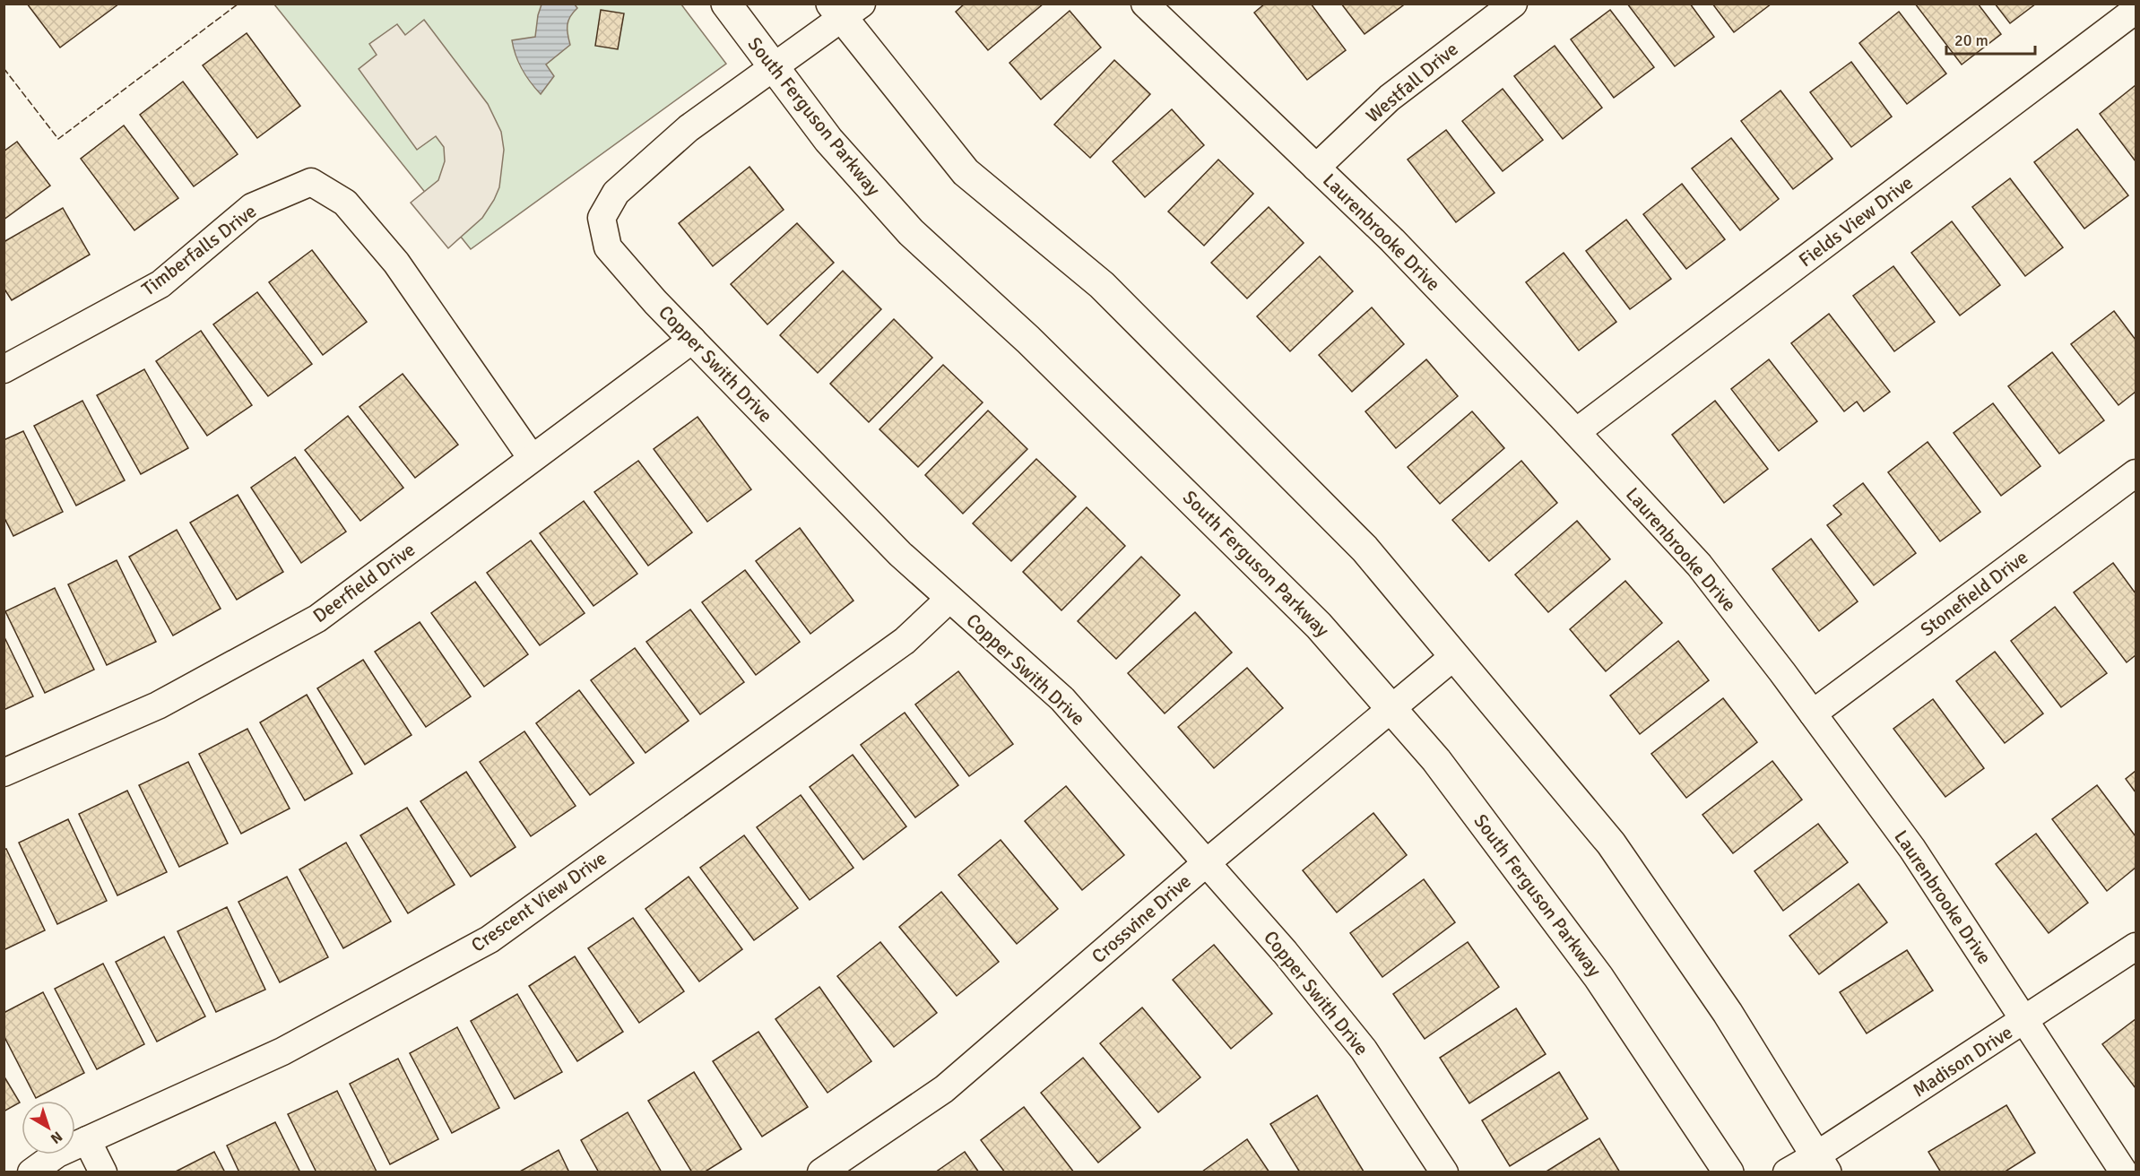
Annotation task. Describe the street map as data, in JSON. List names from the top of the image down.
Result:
{
  "streets": {
    "street": [
      "Westfall Drive",
      "South Ferguson Parkway",
      "Fields View Drive",
      "Laurenbrooke Drive",
      "Timberfalls Drive",
      "Copper Swith Drive",
      "Deerfield Drive",
      "Stonefield Drive",
      "Crescent View Drive",
      "Crossvine Drive",
      "Madison Drive"
    ]
  },
  "crossings": [
    ["Westfall Drive", "Laurenbrooke Drive"],
    ["South Ferguson Parkway", "Copper Swith Drive"],
    ["South Ferguson Parkway", "Crossvine Drive"],
    ["Fields View Drive", "Laurenbrooke Drive"],
    ["Laurenbrooke Drive", "Stonefield Drive"],
    ["Laurenbrooke Drive", "Madison Drive"],
    ["Timberfalls Drive", "Deerfield Drive"],
    ["Copper Swith Drive", "Deerfield Drive"],
    ["Copper Swith Drive", "Crescent View Drive"],
    ["Copper Swith Drive", "Crossvine Drive"]
  ],
  "scale_bar": "20 m",
  "north": "bottom right"
}
